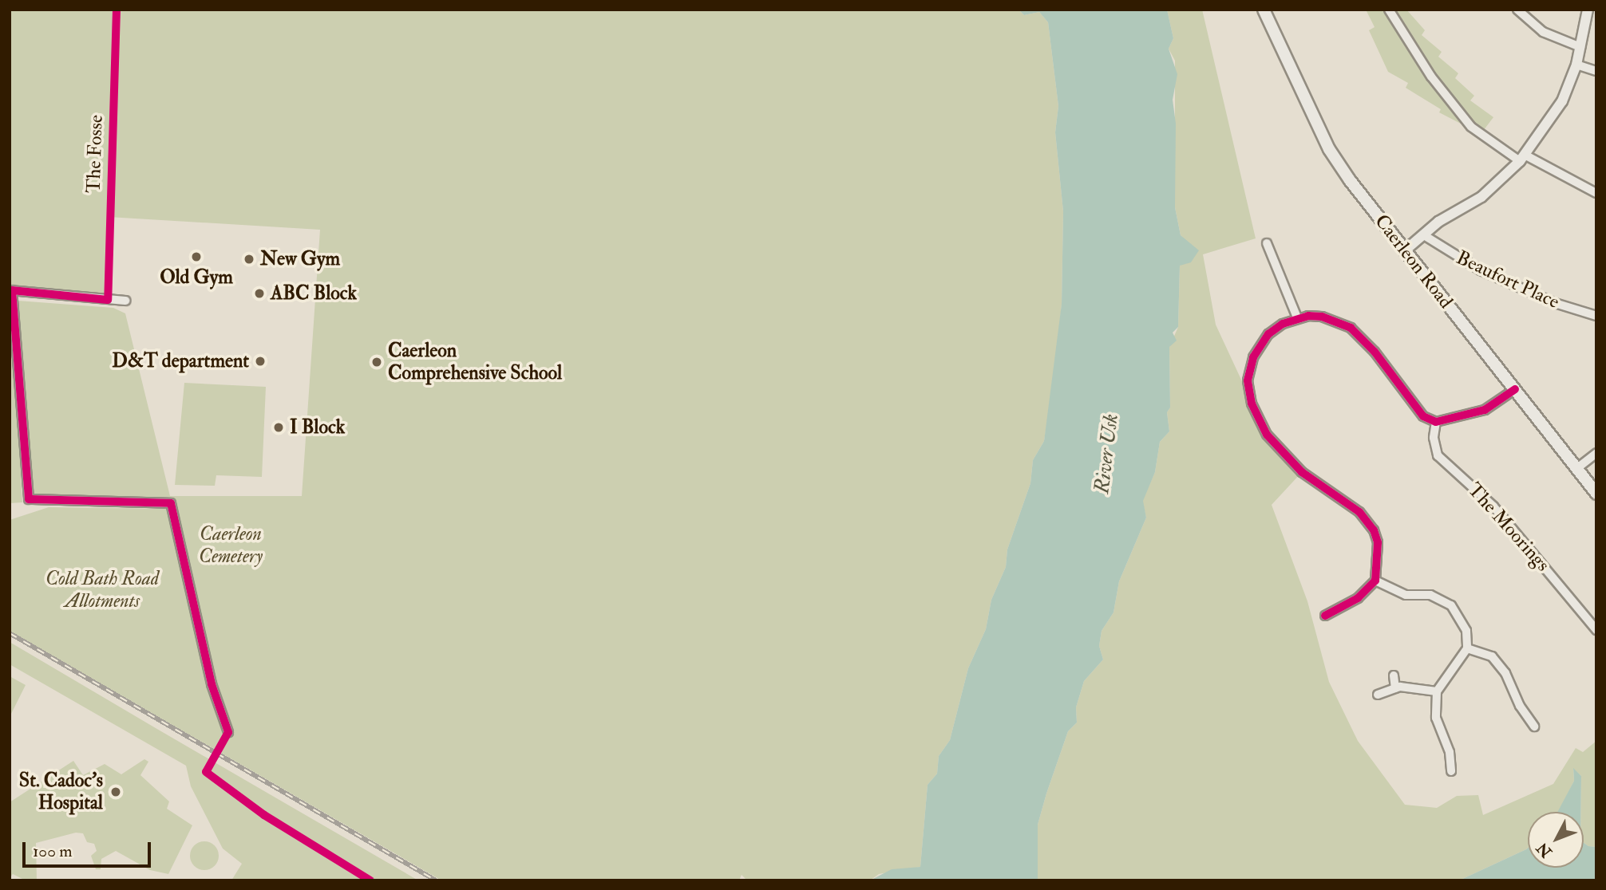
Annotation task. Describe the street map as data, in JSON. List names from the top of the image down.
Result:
{
  "streets": {
    "main road": ["Caerleon Road"],
    "street": ["Beaufort Place", "The Moorings"],
    "cycle path": ["The Fosse"]
  },
  "water": ["River Usk"],
  "parks": ["Caerleon Cemetery", "Cold Bath Road Allotments"],
  "places": [
    "Old Gym",
    "New Gym",
    "ABC Block",
    "D&T department",
    "Caerleon Comprehensive School",
    "I Block",
    "St. Cadoc's Hospital"
  ],
  "scale_bar": "100 m",
  "north": "bottom left"
}
